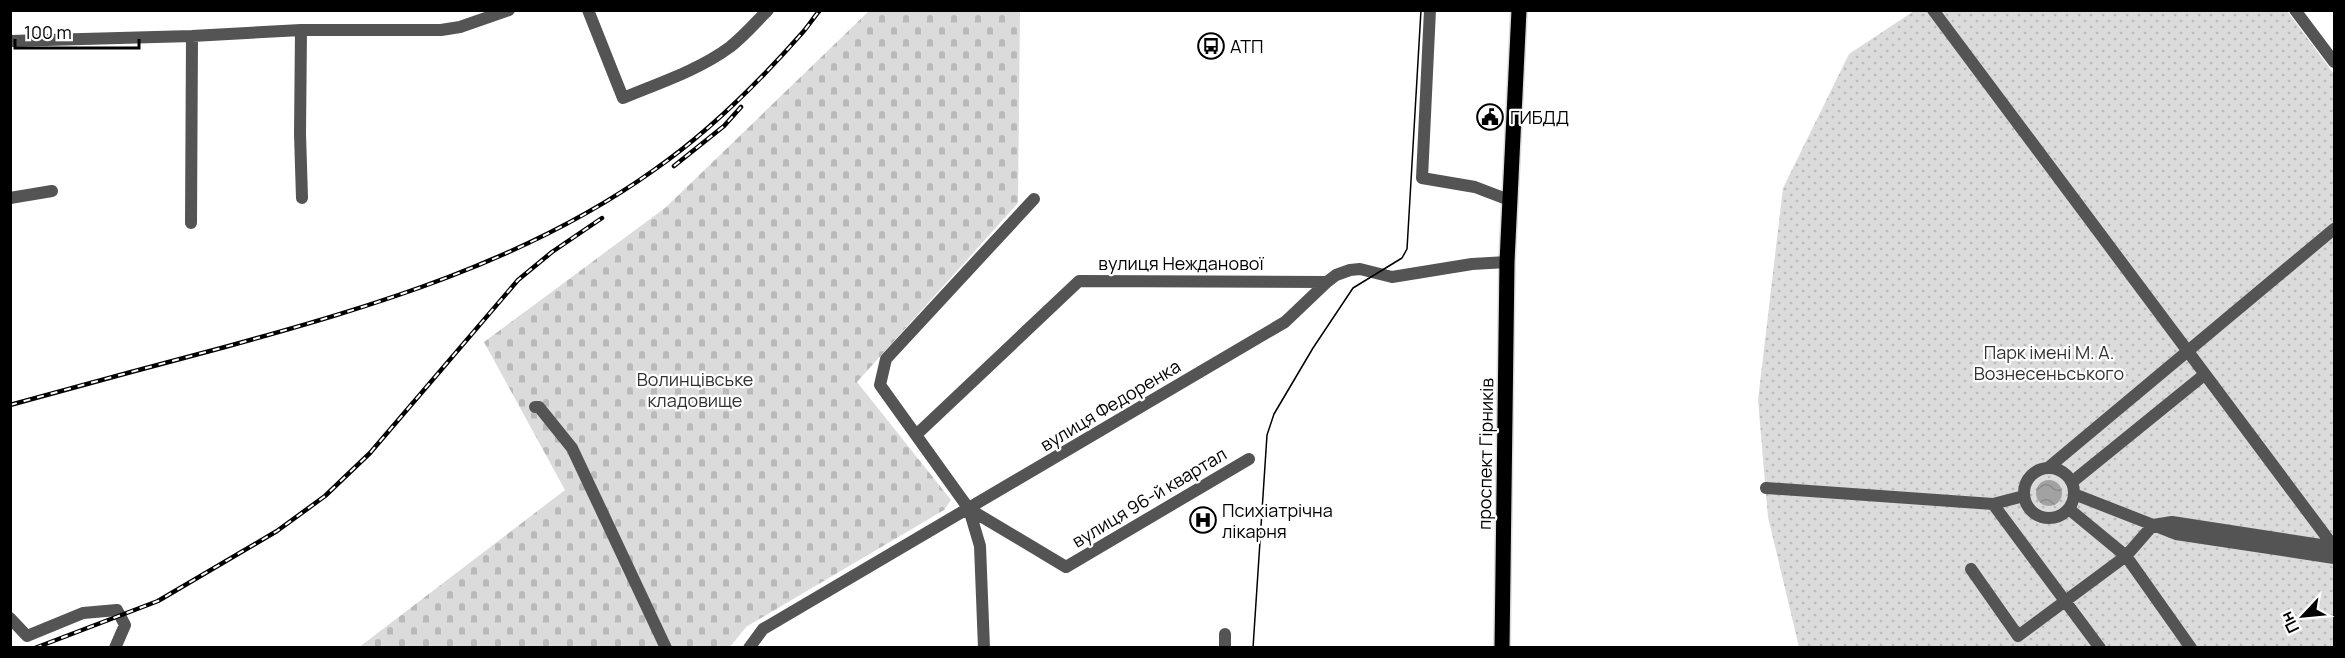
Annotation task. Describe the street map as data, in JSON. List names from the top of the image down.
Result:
{
  "streets": {
    "main road": ["проспект Гірників"],
    "street": ["вулиця Нежданової", "вулиця Федоренка", "вулиця 96-й квартал"]
  },
  "crossings": [
    ["вулиця Нежданової", "вулиця Федоренка"],
    ["вулиця Федоренка", "проспект Гірників"],
    ["вулиця Федоренка", "вулиця 96-й квартал"]
  ],
  "parks": ["Парк імені М. А. Вознесеньського", "Волинцівське кладовище"],
  "places": {
    "bus stop": ["АТП"],
    "public building": ["ГИБДД"],
    "hospital": ["Психіатрічна лікарня"]
  },
  "scale_bar": "100 m",
  "north": "bottom left"
}
